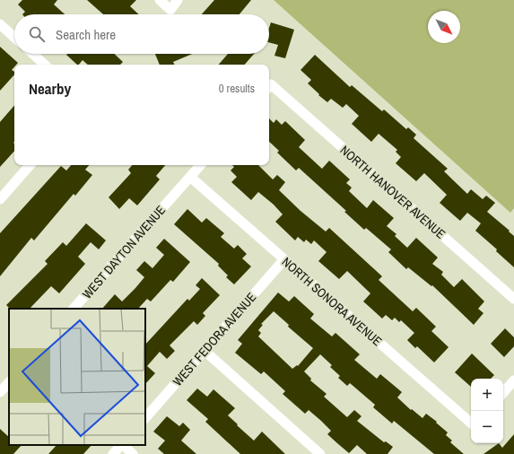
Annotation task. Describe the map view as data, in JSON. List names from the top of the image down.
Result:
{
  "streets": {
    "street": [
      "NORTH HANOVER AVENUE",
      "WEST DAYTON AVENUE",
      "NORTH SONORA AVENUE",
      "WEST FEDORA AVENUE"
    ]
  },
  "crossings": [
    ["WEST DAYTON AVENUE", "NORTH SONORA AVENUE"],
    ["NORTH SONORA AVENUE", "WEST FEDORA AVENUE"]
  ],
  "north": "bottom right",
  "page": {
    "search": "Search here",
    "heading": ["Nearby", "0 results"],
    "map_buttons": ["+", "−"]
  }
}
